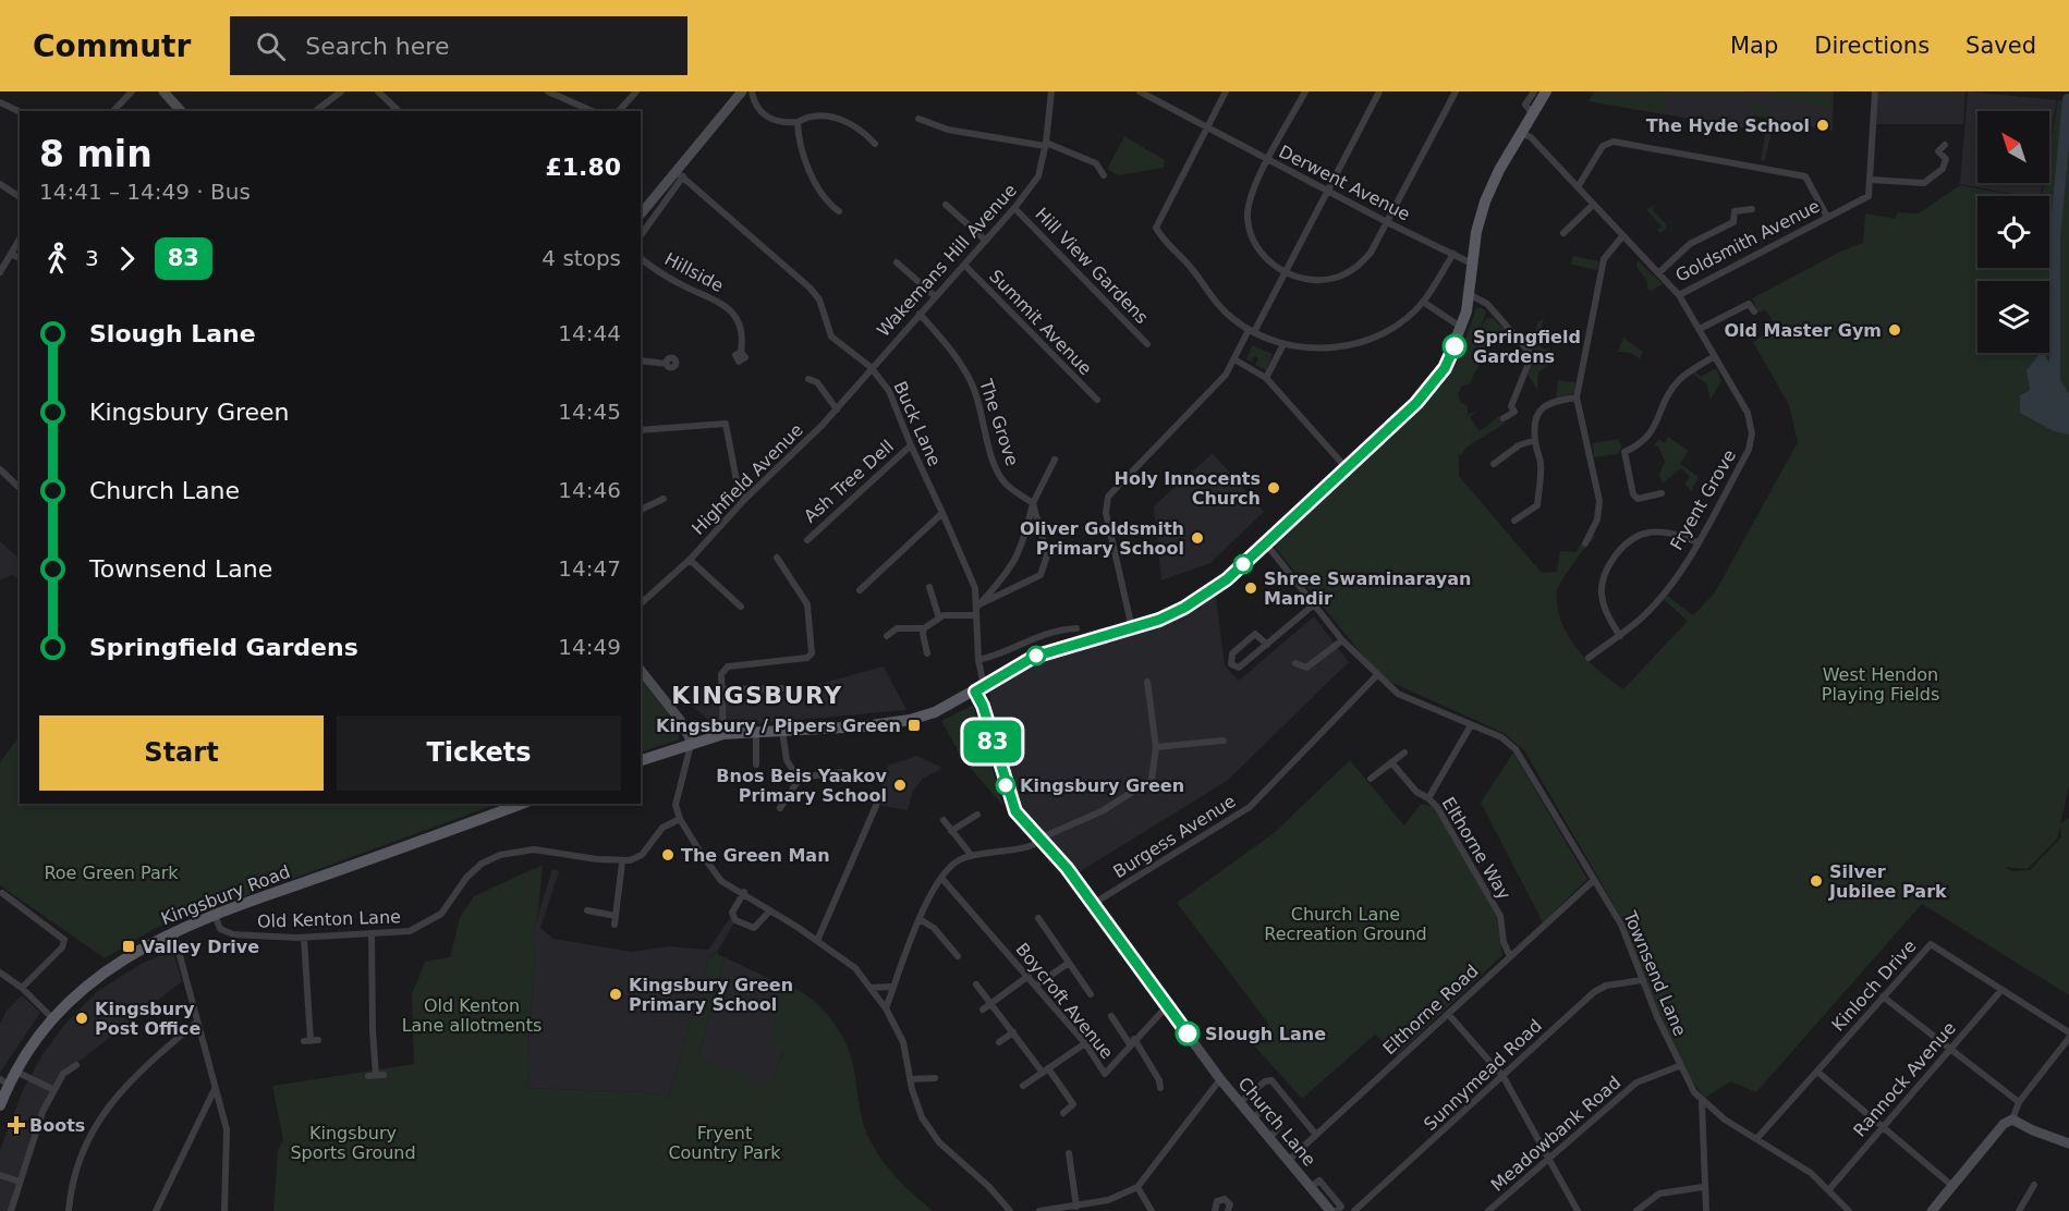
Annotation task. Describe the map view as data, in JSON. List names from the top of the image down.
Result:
{
  "streets": {
    "main road": ["Kingsbury Road", "Church Lane"],
    "street": [
      "Derwent Avenue",
      "Goldsmith Avenue",
      "Wakemans Hill Avenue",
      "Hill View Gardens",
      "Hillside",
      "Summit Avenue",
      "The Grove",
      "Buck Lane",
      "Highfield Avenue",
      "Ash Tree Dell",
      "Fryent Grove",
      "Burgess Avenue",
      "Elthorne Way",
      "Old Kenton Lane",
      "Townsend Lane",
      "Kinloch Drive",
      "Boycroft Avenue",
      "Elthorne Road",
      "Sunnymead Road",
      "Rannock Avenue",
      "Meadowbank Road"
    ]
  },
  "crossings": [
    ["Goldsmith Avenue", "Fryent Grove"],
    ["Wakemans Hill Avenue", "Hill View Gardens"],
    ["Wakemans Hill Avenue", "Summit Avenue"],
    ["Wakemans Hill Avenue", "The Grove"],
    ["Wakemans Hill Avenue", "Buck Lane"],
    ["Wakemans Hill Avenue", "Highfield Avenue"],
    ["Buck Lane", "Highfield Avenue"],
    ["Buck Lane", "Ash Tree Dell"],
    ["Burgess Avenue", "Townsend Lane"],
    ["Burgess Avenue", "Church Lane"],
    ["Elthorne Way", "Townsend Lane"],
    ["Elthorne Way", "Elthorne Road"],
    ["Kingsbury Road", "Old Kenton Lane"],
    ["Townsend Lane", "Kinloch Drive"],
    ["Townsend Lane", "Elthorne Road"],
    ["Townsend Lane", "Sunnymead Road"],
    ["Townsend Lane", "Rannock Avenue"],
    ["Townsend Lane", "Meadowbank Road"],
    ["Kinloch Drive", "Rannock Avenue"],
    ["Boycroft Avenue", "Church Lane"],
    ["Elthorne Road", "Church Lane"]
  ],
  "districts": ["KINGSBURY"],
  "parks": [
    "West Hendon Playing Fields",
    "Roe Green Park",
    "Church Lane Recreation Ground",
    "Old Kenton Lane allotments",
    "Kingsbury Sports Ground",
    "Fryent Country Park"
  ],
  "places": {
    "other": [
      "The Hyde School",
      "Old Master Gym",
      "Springfield Gardens",
      "Holy Innocents Church",
      "Oliver Goldsmith Primary School",
      "Shree Swaminarayan Mandir",
      "Bnos Beis Yaakov Primary School",
      "Kingsbury Green",
      "The Green Man",
      "Silver Jubilee Park",
      "Kingsbury Green Primary School",
      "Kingsbury Post Office",
      "Slough Lane"
    ],
    "transit": ["Kingsbury / Pipers Green", "Valley Drive"],
    "health": ["Boots"]
  },
  "lines": ["bus line 83"],
  "north": "top left",
  "page": {
    "header": "Commutr",
    "search": "Search here",
    "nav": ["Map", "Directions", "Saved"],
    "on_map": "83",
    "heading": ["8 min", "14:41 – 14:49 · Bus", "£1.80"],
    "legs": ["3", "83", "4 stops"],
    "list": [
      {
        "name": "Slough Lane",
        "value": "14:44"
      },
      {
        "name": "Kingsbury Green",
        "value": "14:45"
      },
      {
        "name": "Church Lane",
        "value": "14:46"
      },
      {
        "name": "Townsend Lane",
        "value": "14:47"
      },
      {
        "name": "Springfield Gardens",
        "value": "14:49"
      }
    ],
    "buttons": ["Start", "Tickets"]
  }
}
